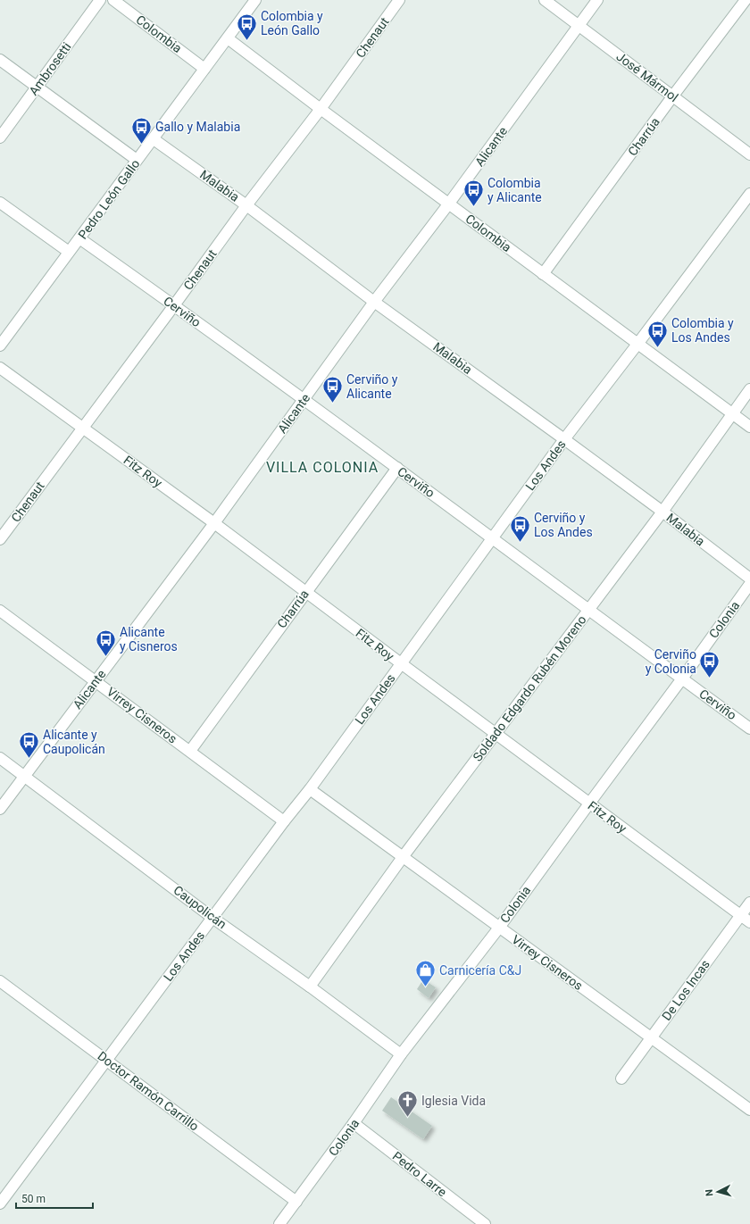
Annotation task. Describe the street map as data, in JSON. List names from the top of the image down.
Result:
{
  "streets": {
    "street": [
      "Colombia",
      "Chenaut",
      "Ambrosetti",
      "José Mármol",
      "Charrúa",
      "Alicante",
      "Malabia",
      "Pedro León Gallo",
      "Cerviño",
      "Los Andes",
      "Fitz Roy",
      "Colonia",
      "Soldado Edgardo Rubén Moreno",
      "Virrey Cisneros",
      "Caupolicán",
      "De Los Incas",
      "Doctor Ramón Carrillo",
      "Pedro Larre"
    ]
  },
  "crossings": [
    ["Colombia", "Chenaut"],
    ["Colombia", "Charrúa"],
    ["Colombia", "Alicante"],
    ["Colombia", "Pedro León Gallo"],
    ["Colombia", "Los Andes"],
    ["Colombia", "Soldado Edgardo Rubén Moreno"],
    ["Chenaut", "Malabia"],
    ["Chenaut", "Cerviño"],
    ["Chenaut", "Fitz Roy"],
    ["José Mármol", "Charrúa"],
    ["José Mármol", "Alicante"],
    ["Charrúa", "Cerviño"],
    ["Charrúa", "Fitz Roy"],
    ["Charrúa", "Virrey Cisneros"],
    ["Alicante", "Malabia"],
    ["Alicante", "Cerviño"],
    ["Alicante", "Fitz Roy"],
    ["Alicante", "Virrey Cisneros"],
    ["Alicante", "Caupolicán"],
    ["Malabia", "Pedro León Gallo"],
    ["Malabia", "Los Andes"],
    ["Malabia", "Soldado Edgardo Rubén Moreno"],
    ["Pedro León Gallo", "Cerviño"],
    ["Cerviño", "Los Andes"],
    ["Cerviño", "Colonia"],
    ["Cerviño", "Soldado Edgardo Rubén Moreno"],
    ["Los Andes", "Fitz Roy"],
    ["Los Andes", "Virrey Cisneros"],
    ["Los Andes", "Caupolicán"],
    ["Los Andes", "Doctor Ramón Carrillo"],
    ["Fitz Roy", "Colonia"],
    ["Fitz Roy", "Soldado Edgardo Rubén Moreno"],
    ["Fitz Roy", "De Los Incas"],
    ["Colonia", "Virrey Cisneros"],
    ["Colonia", "Caupolicán"],
    ["Colonia", "Doctor Ramón Carrillo"],
    ["Colonia", "Pedro Larre"],
    ["Soldado Edgardo Rubén Moreno", "Virrey Cisneros"],
    ["Soldado Edgardo Rubén Moreno", "Caupolicán"],
    ["Virrey Cisneros", "De Los Incas"]
  ],
  "districts": ["VILLA COLONIA"],
  "places": {
    "bus stop": [
      "Colombia y León Gallo",
      "Gallo y Malabia",
      "Colombia y Alicante",
      "Colombia y Los Andes",
      "Cerviño y Alicante",
      "Cerviño y Los Andes",
      "Alicante y Cisneros",
      "Cerviño y Colonia",
      "Alicante y Caupolicán"
    ],
    "shop": ["Carnicería C&J"],
    "church": ["Iglesia Vida"]
  },
  "scale_bar": "50 m",
  "north": "left"
}
